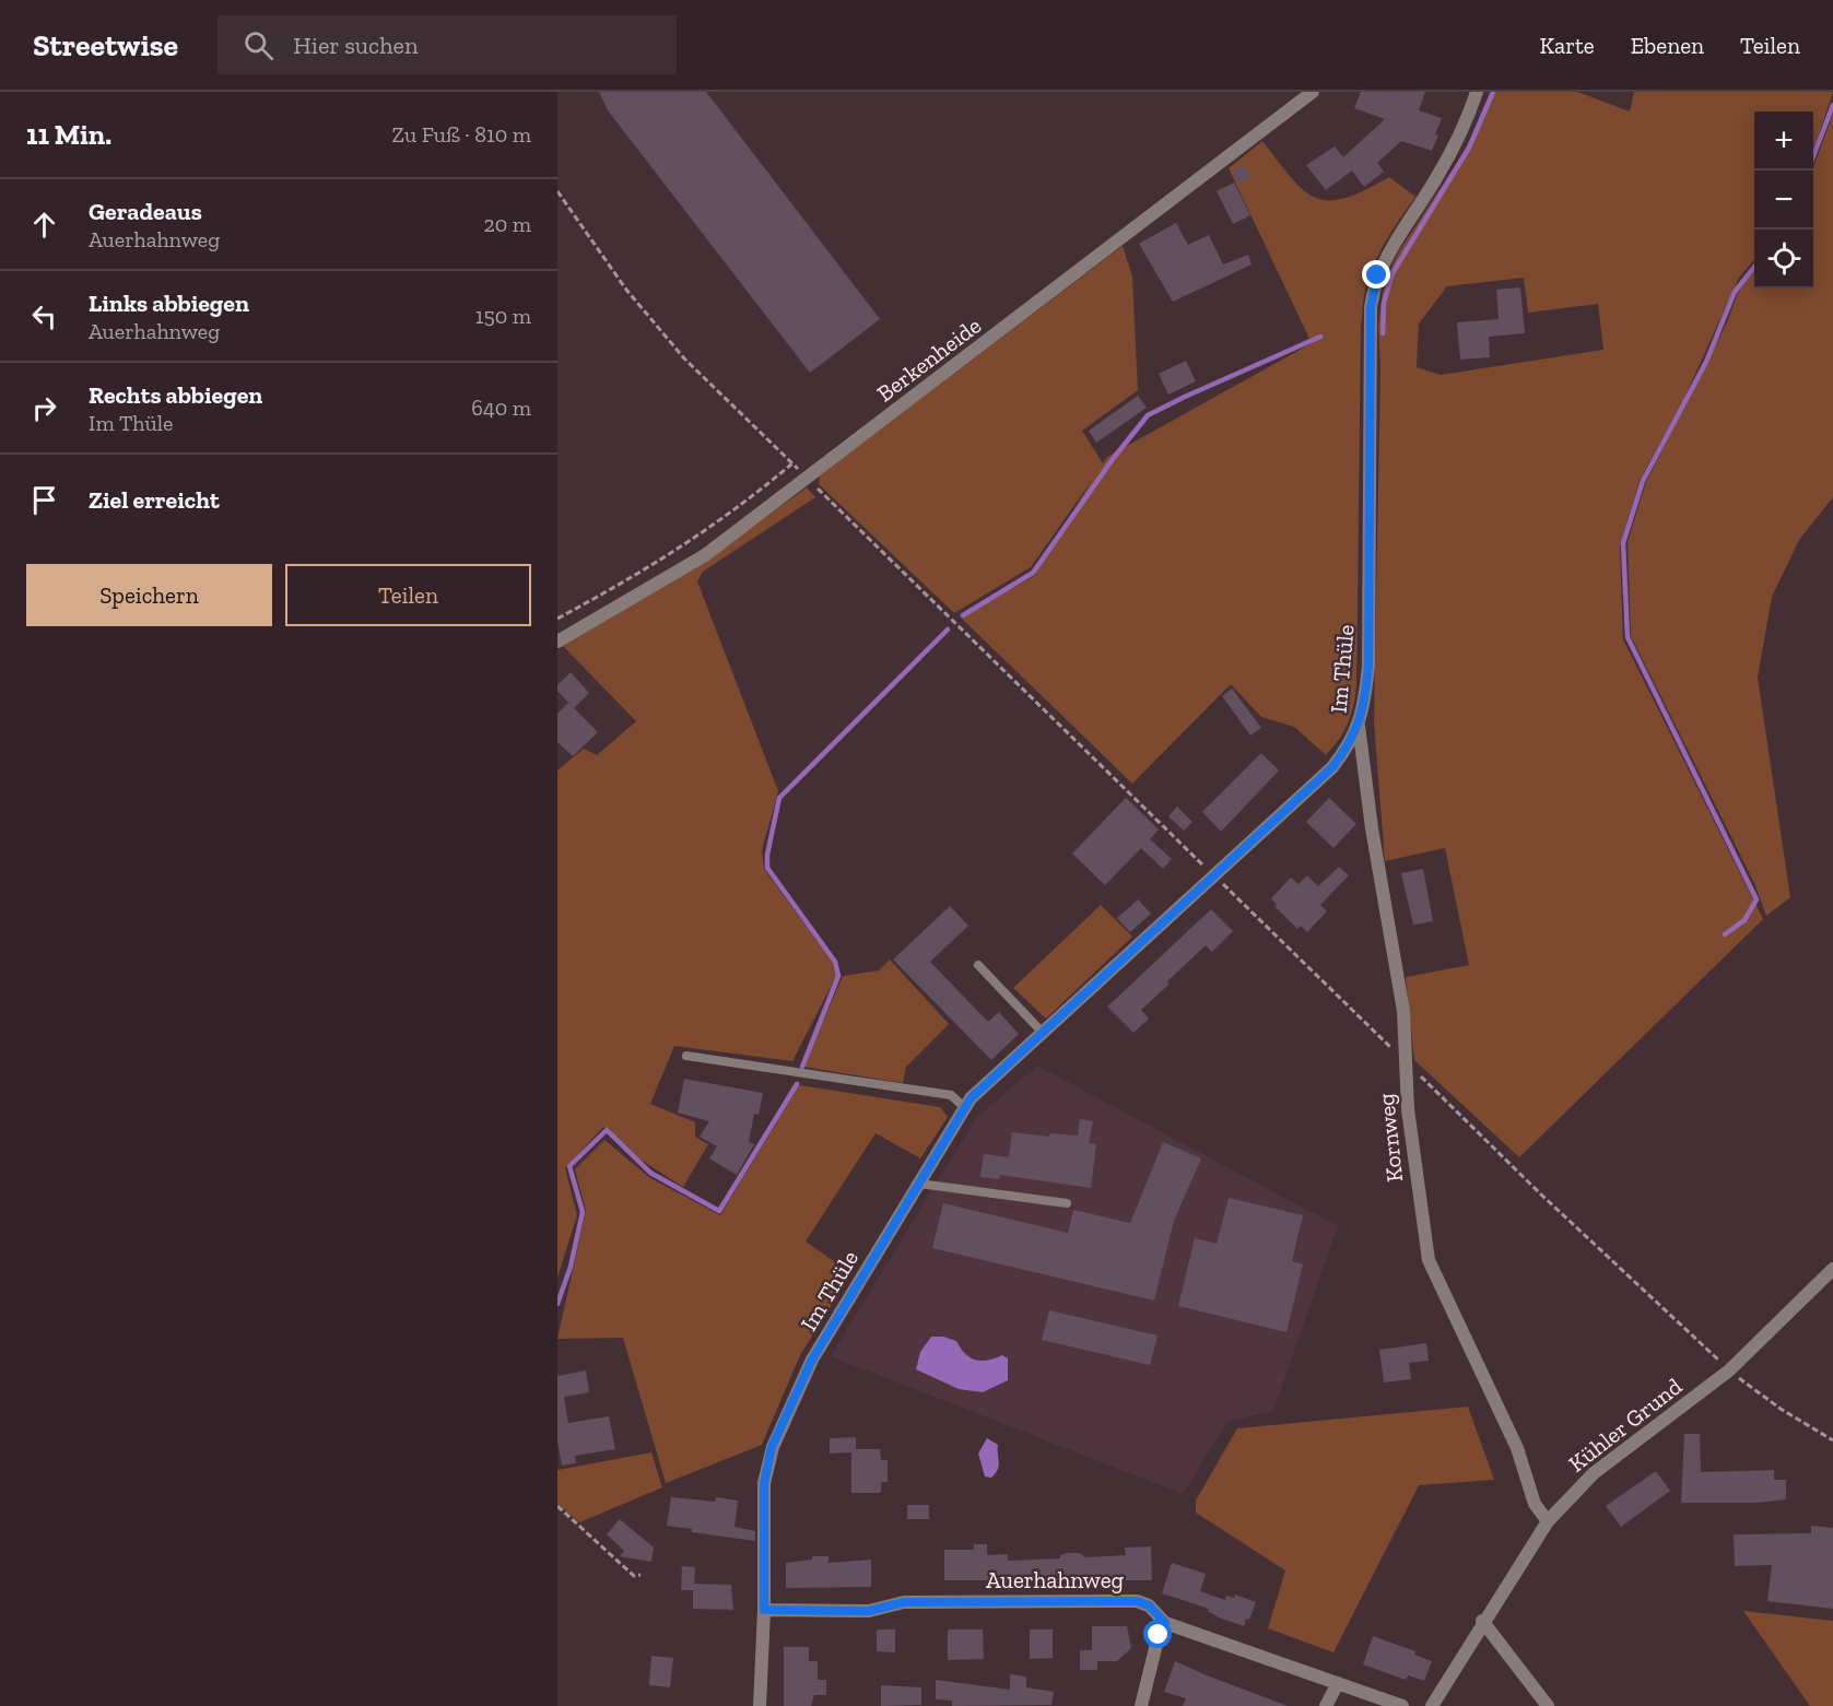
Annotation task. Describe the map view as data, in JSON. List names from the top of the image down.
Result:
{
  "streets": {
    "street": [
      "Berkenheide",
      "Im Thüle",
      "Kornweg",
      "Kühler Grund",
      "Auerhahnweg"
    ]
  },
  "crossings": [
    ["Im Thüle", "Kornweg"],
    ["Im Thüle", "Auerhahnweg"],
    ["Kornweg", "Kühler Grund"]
  ],
  "page": {
    "header": "Streetwise",
    "search": "Hier suchen",
    "nav": ["Karte", "Ebenen", "Teilen"],
    "heading": ["11 Min.", "Zu Fuß · 810 m"],
    "map_buttons": ["+", "−"],
    "list": [
      ["Geradeaus", "Auerhahnweg", "20 m"],
      ["Links abbiegen", "Auerhahnweg", "150 m"],
      ["Rechts abbiegen", "Im Thüle", "640 m"],
      "Ziel erreicht"
    ],
    "buttons": ["Speichern", "Teilen"]
  }
}
